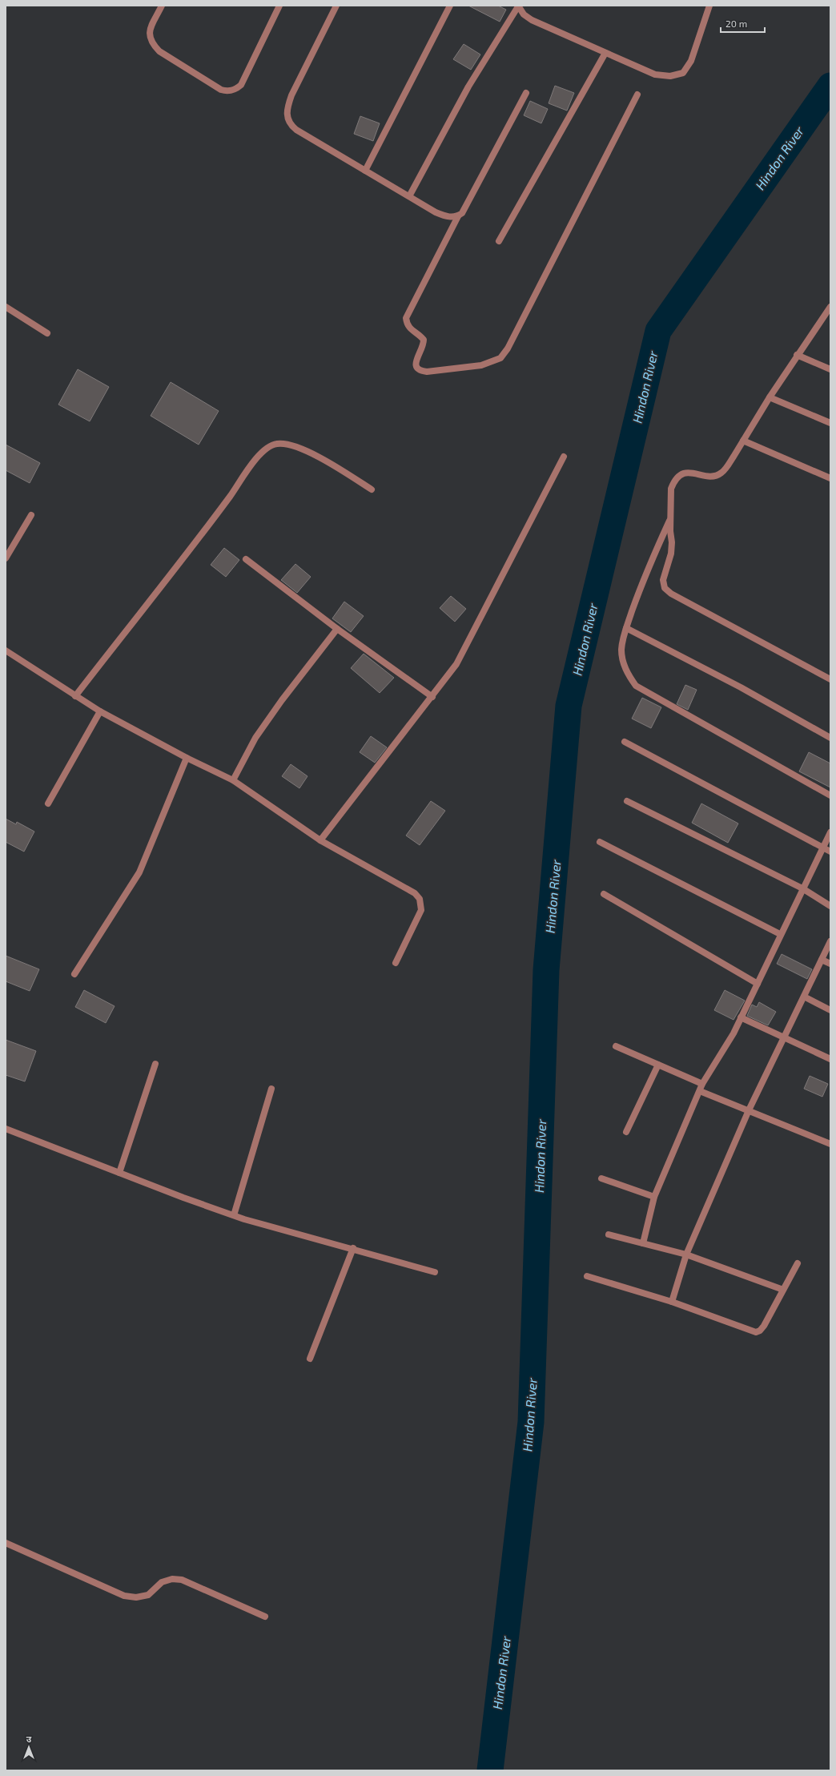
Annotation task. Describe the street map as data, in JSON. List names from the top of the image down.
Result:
{
  "water": ["Hindon River"],
  "scale_bar": "20 m",
  "north": "top"
}
